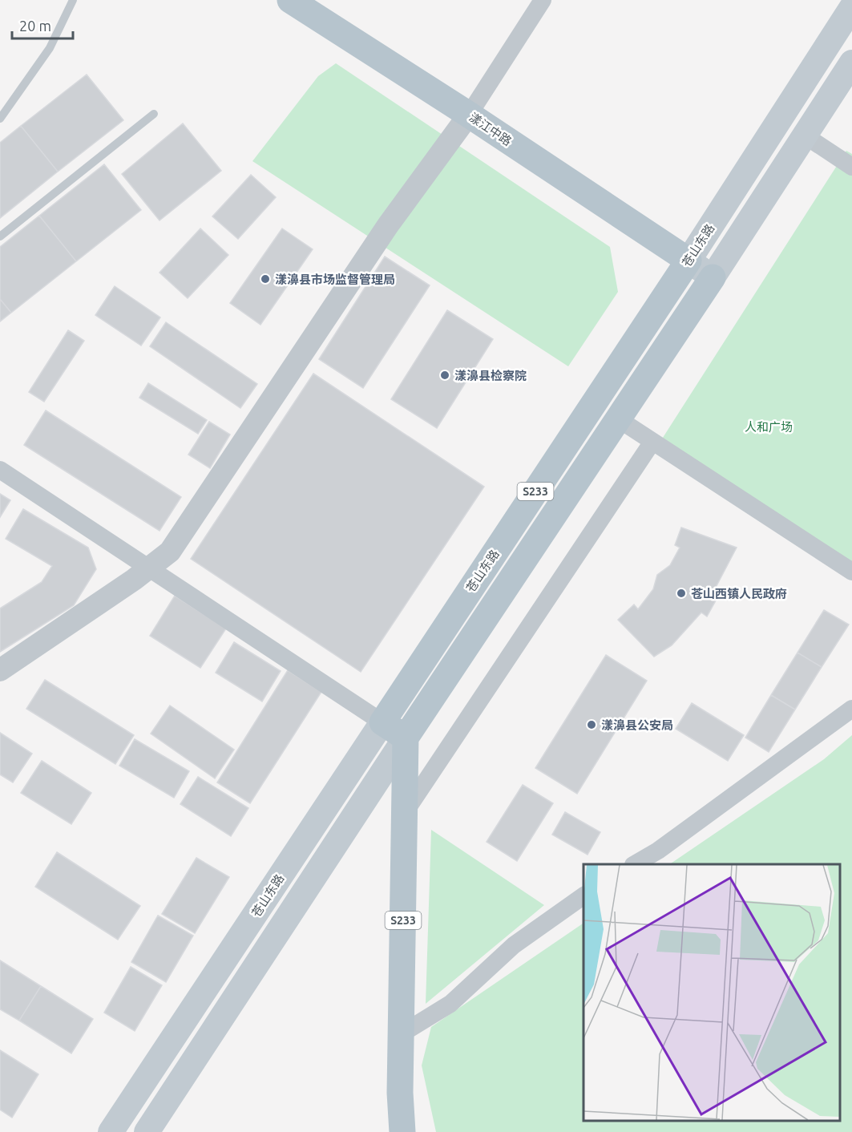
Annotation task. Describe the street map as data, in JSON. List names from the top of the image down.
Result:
{
  "streets": {
    "main road": ["漾江中路", "苍山东路", "S233"]
  },
  "crossings": [
    ["漾江中路", "苍山东路"]
  ],
  "parks": ["人和广场"],
  "places": [
    "漾濞县市场监督管理局",
    "漾濞县检察院",
    "苍山西镇人民政府",
    "漾濞县公安局"
  ],
  "scale_bar": "20 m"
}
